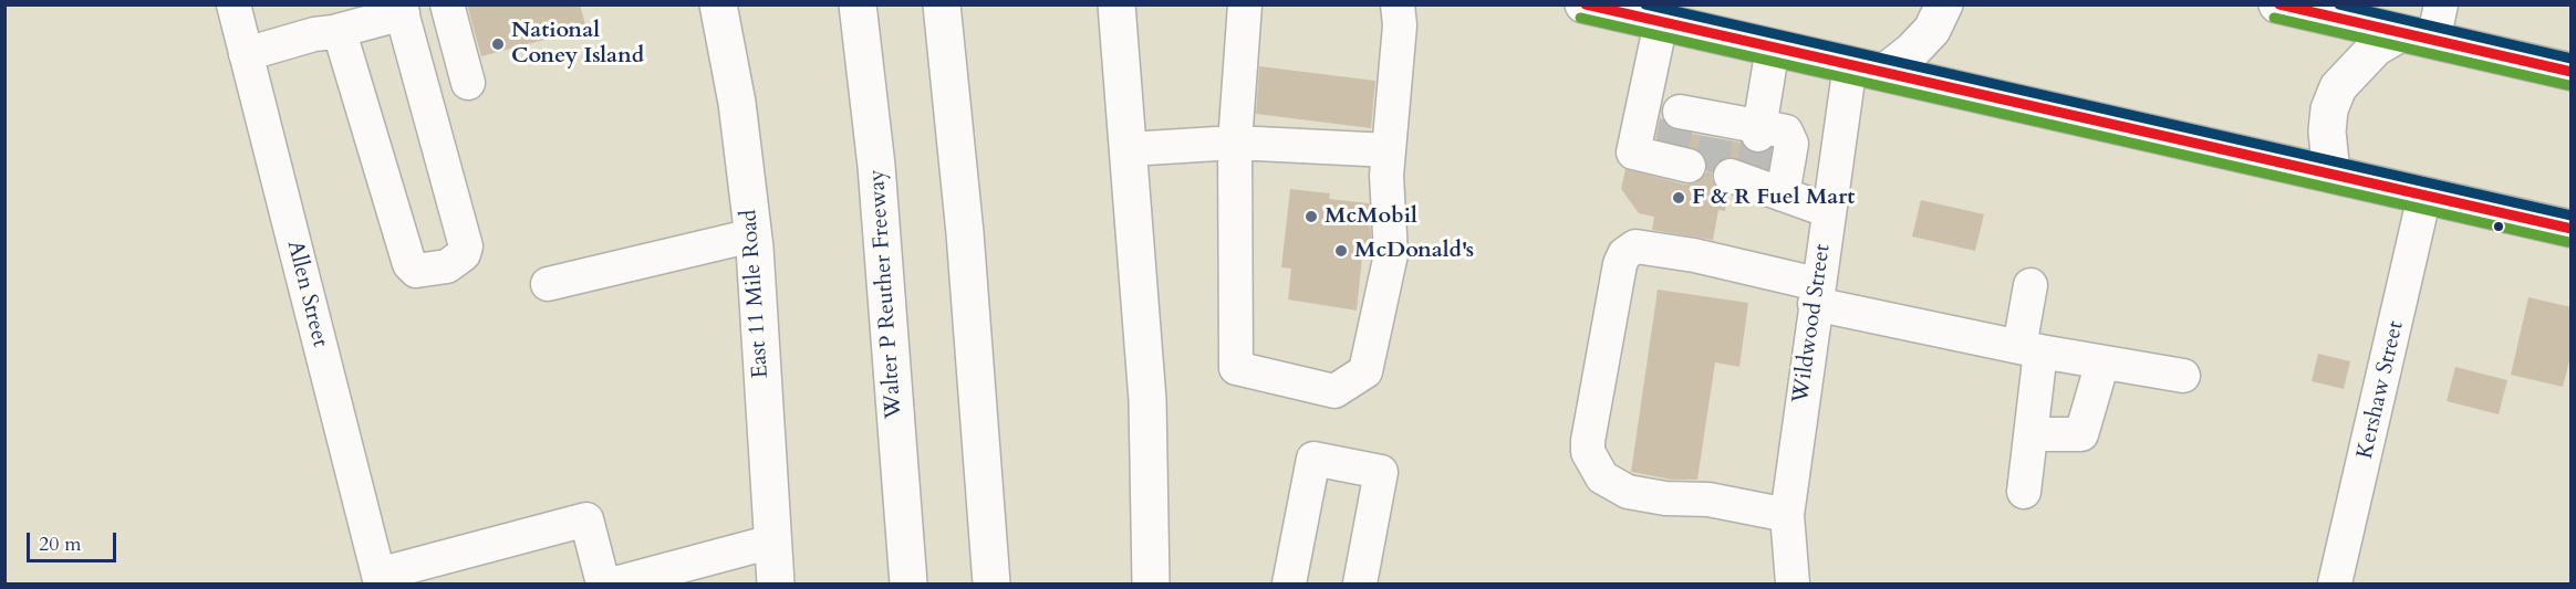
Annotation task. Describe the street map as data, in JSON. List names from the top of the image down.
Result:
{
  "streets": {
    "main road": ["East 11 Mile Road", "Walter P Reuther Freeway"],
    "street": ["Allen Street", "Wildwood Street", "Kershaw Street"]
  },
  "places": [
    "National Coney Island",
    "F & R Fuel Mart",
    "McMobil",
    "McDonald's"
  ],
  "scale_bar": "20 m"
}
